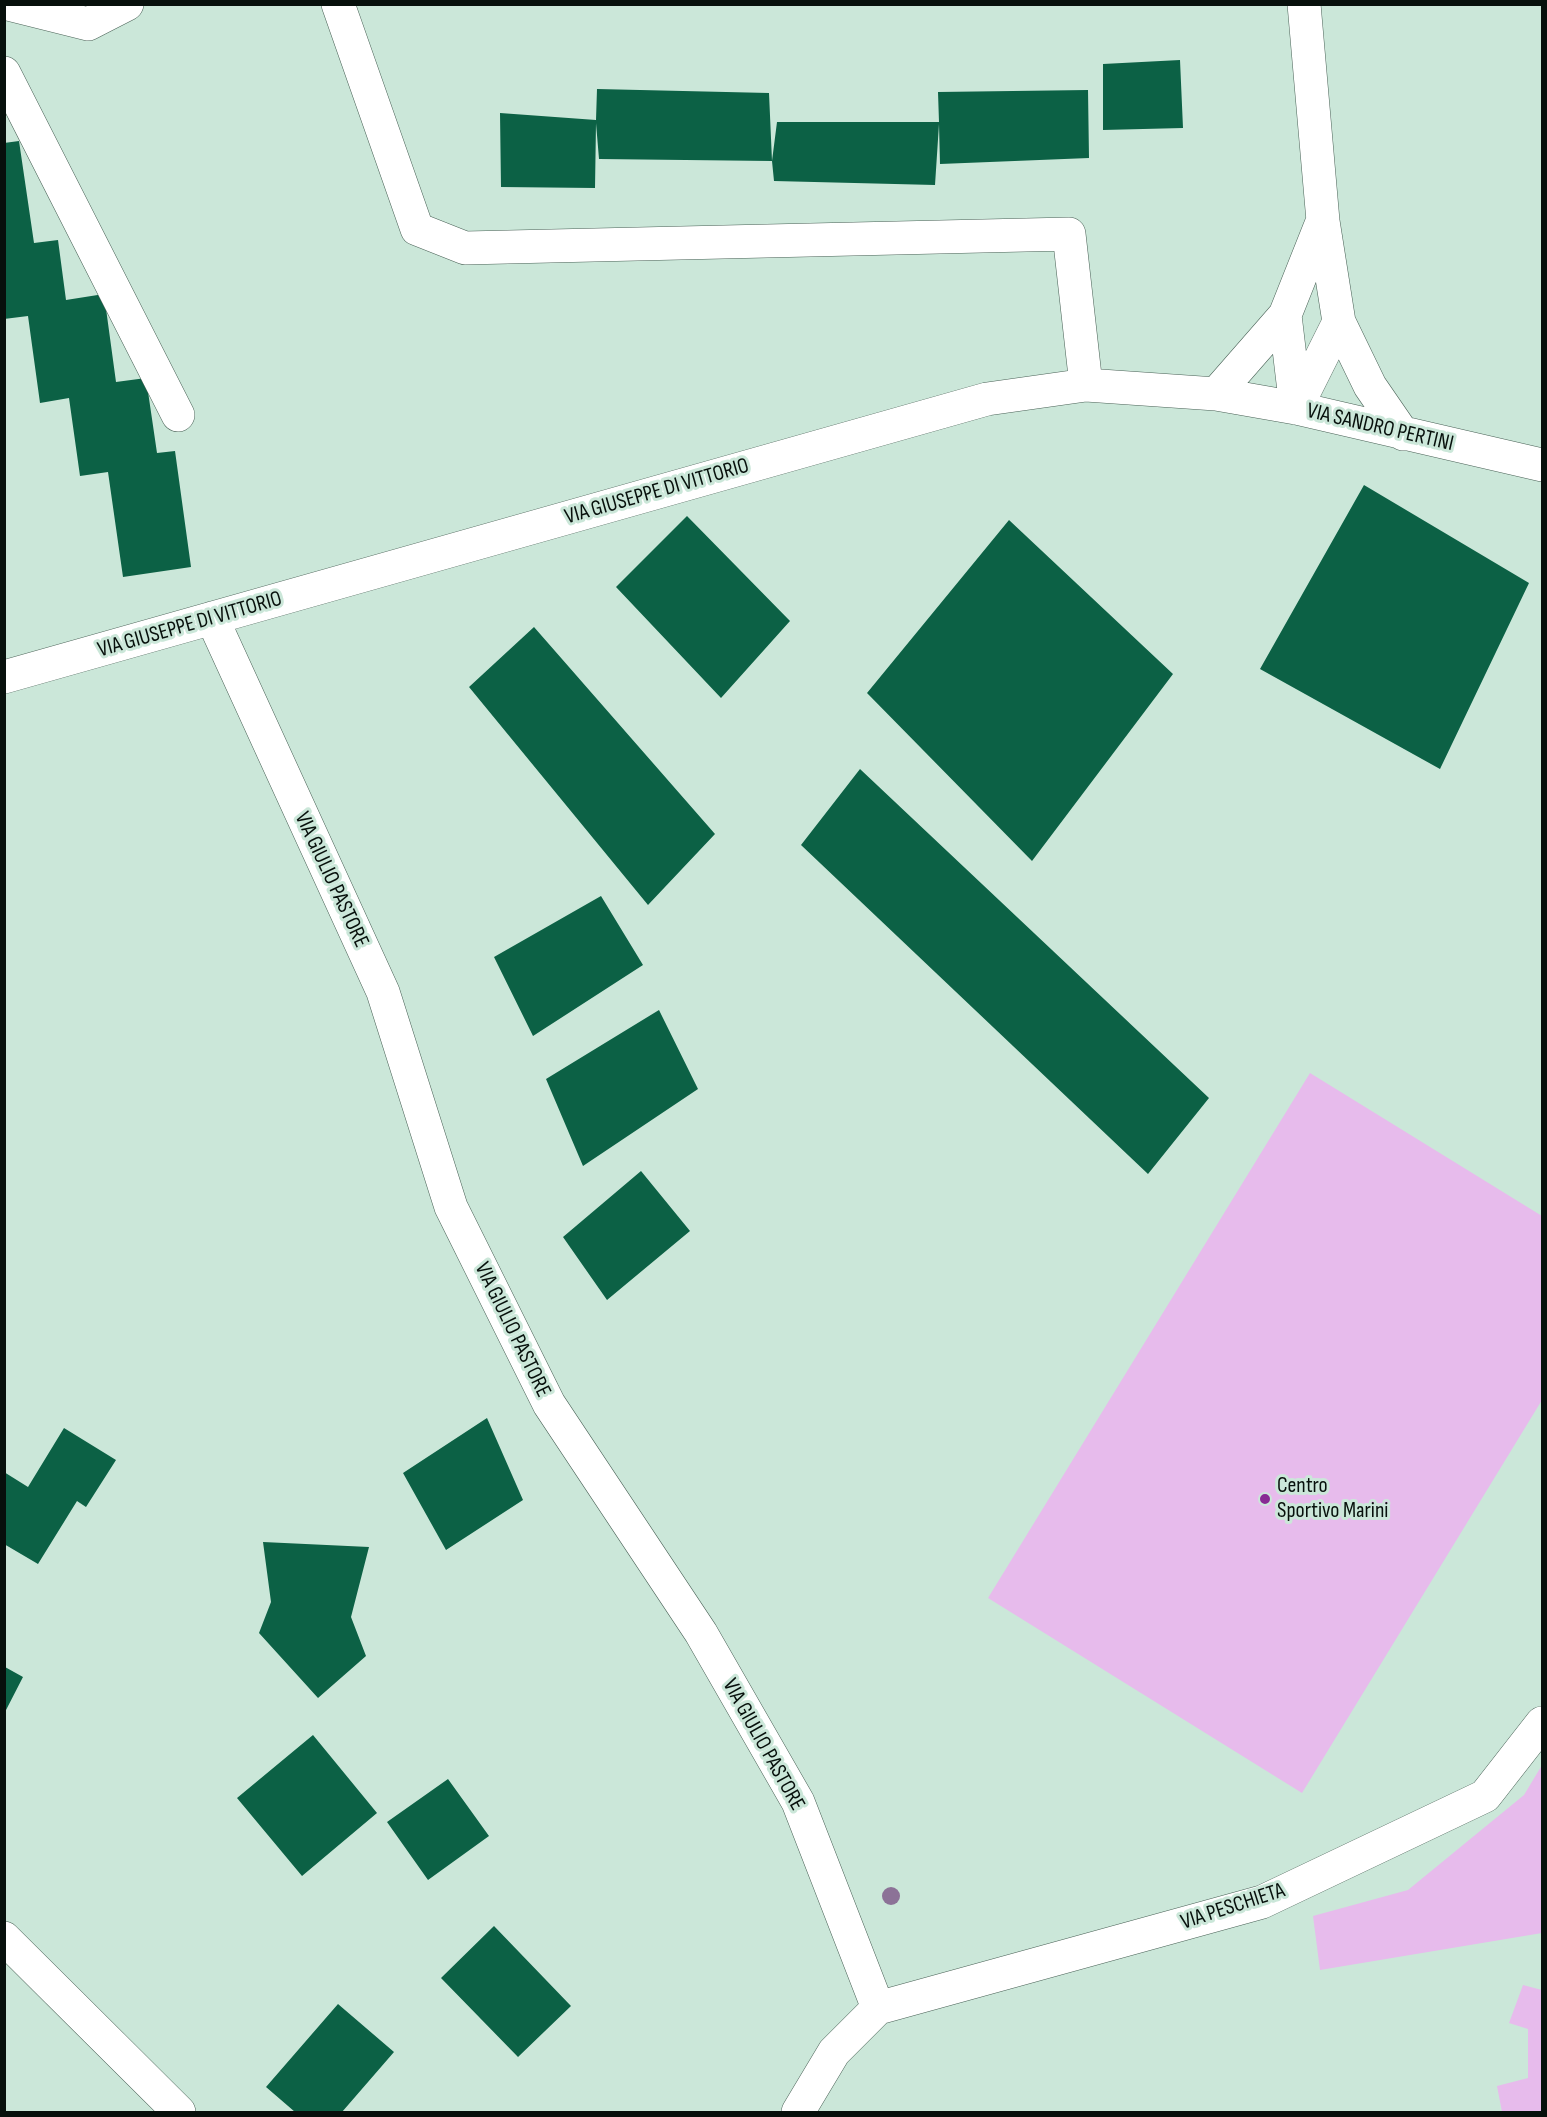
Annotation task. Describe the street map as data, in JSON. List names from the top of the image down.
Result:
{
  "streets": {
    "street": [
      "VIA SANDRO PERTINI",
      "VIA GIUSEPPE DI VITTORIO",
      "VIA GIULIO PASTORE",
      "VIA PESCHIETA"
    ]
  },
  "crossings": [
    ["VIA SANDRO PERTINI", "VIA GIUSEPPE DI VITTORIO"],
    ["VIA GIUSEPPE DI VITTORIO", "VIA GIULIO PASTORE"],
    ["VIA GIULIO PASTORE", "VIA PESCHIETA"]
  ],
  "places": ["Centro Sportivo Marini"]
}
